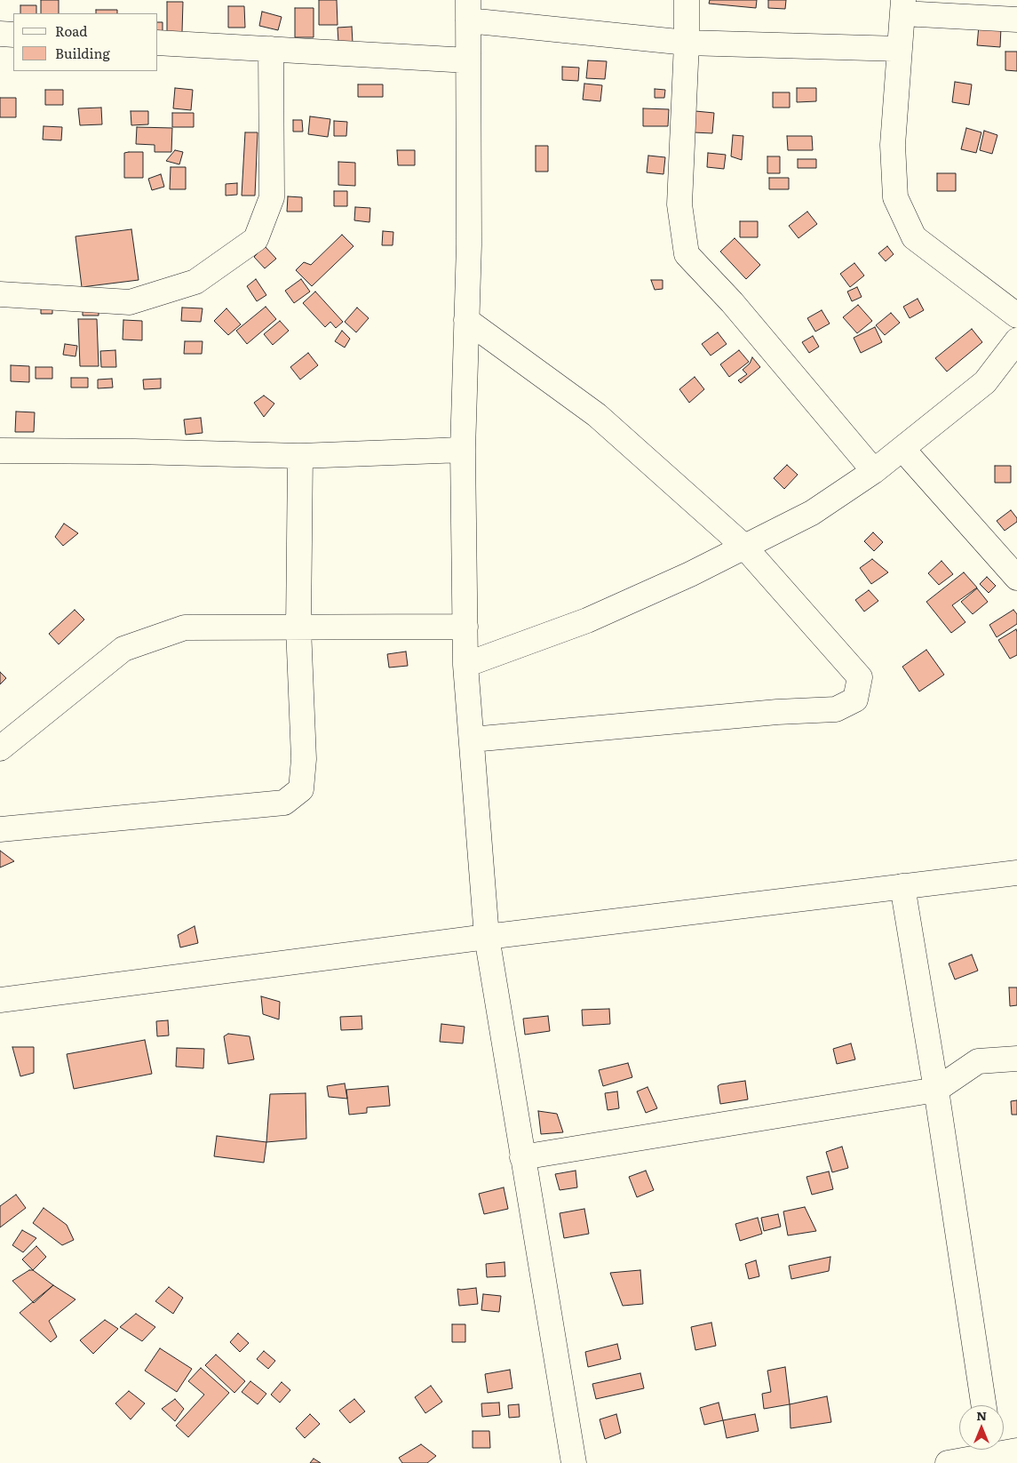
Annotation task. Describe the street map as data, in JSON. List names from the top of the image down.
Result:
{
  "legend": ["Road", "Building"],
  "north": "top"
}
